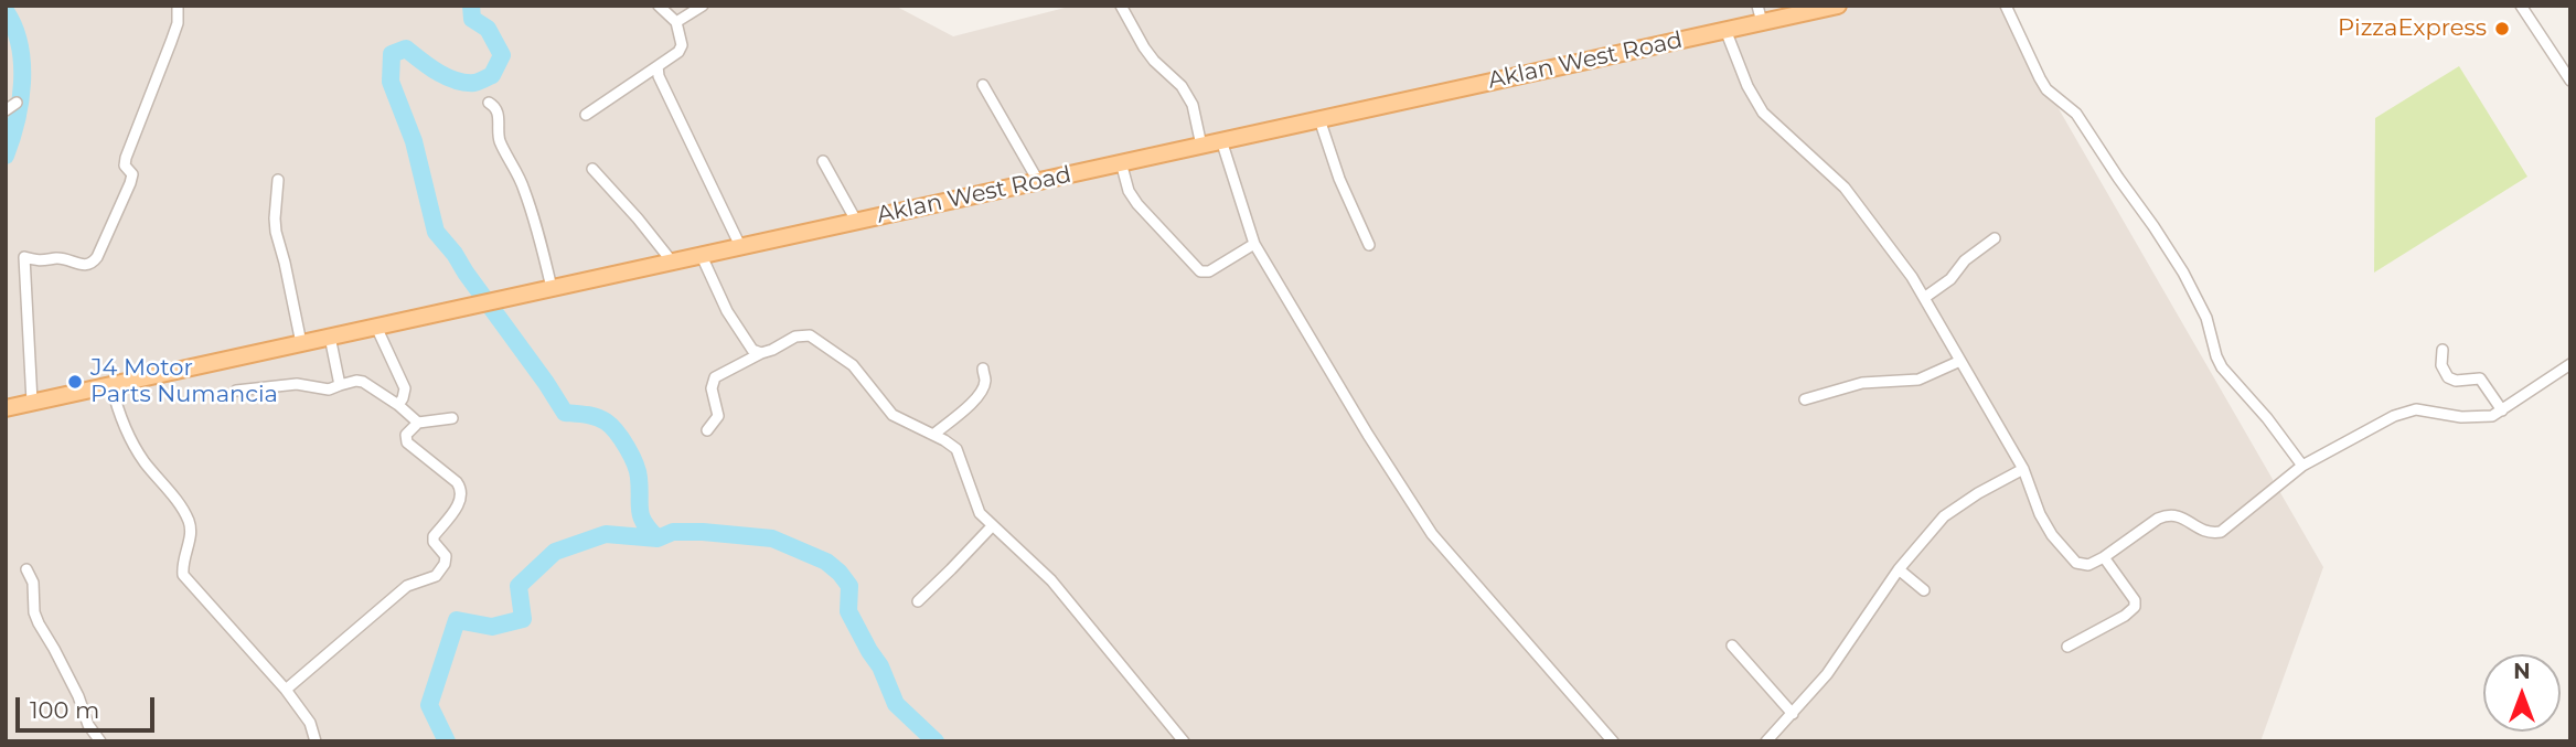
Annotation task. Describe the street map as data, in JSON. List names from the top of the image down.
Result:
{
  "streets": {
    "main road": ["Aklan West Road"]
  },
  "places": ["PizzaExpress", "J4 Motor Parts Numancia"],
  "scale_bar": "100 m",
  "north": "top"
}
